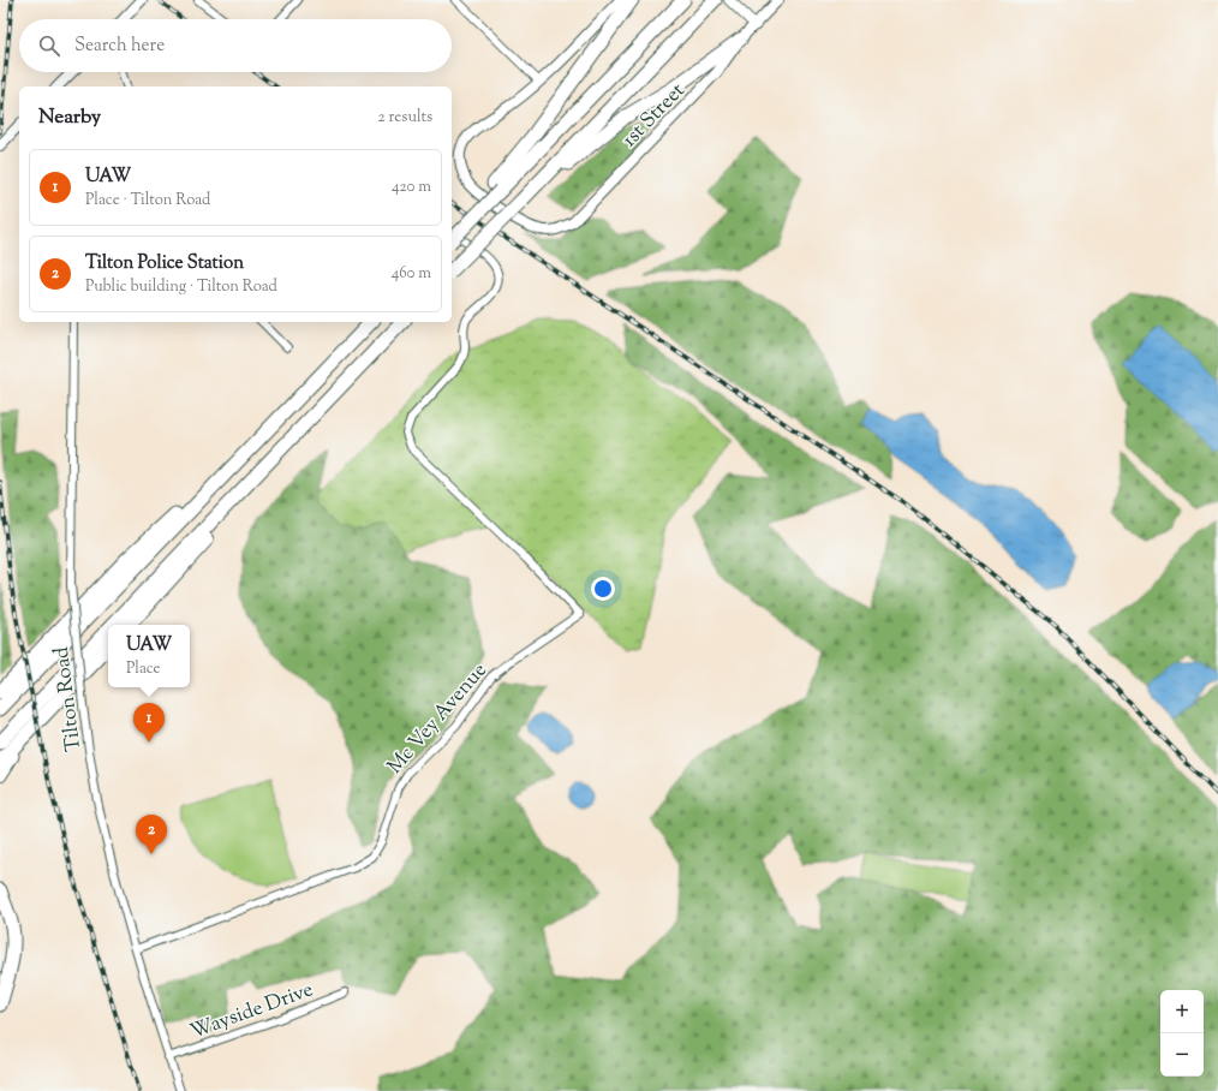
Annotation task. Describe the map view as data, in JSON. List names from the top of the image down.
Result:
{
  "streets": {
    "street": [
      "1st Street",
      "Tilton Road",
      "Mc Vey Avenue",
      "Wayside Drive"
    ]
  },
  "crossings": [
    ["Tilton Road", "Mc Vey Avenue"],
    ["Tilton Road", "Wayside Drive"]
  ],
  "page": {
    "search": "Search here",
    "heading": ["Nearby", "2 results"],
    "list": [
      {
        "mark": "1",
        "name": "UAW",
        "note": "Place · Tilton Road",
        "value": "420 m"
      },
      {
        "mark": "2",
        "name": "Tilton Police Station",
        "note": "Public building · Tilton Road",
        "value": "460 m"
      }
    ],
    "popup": ["UAW", "Place"],
    "pins": ["1", "2"],
    "map_buttons": ["+", "−"]
  }
}
